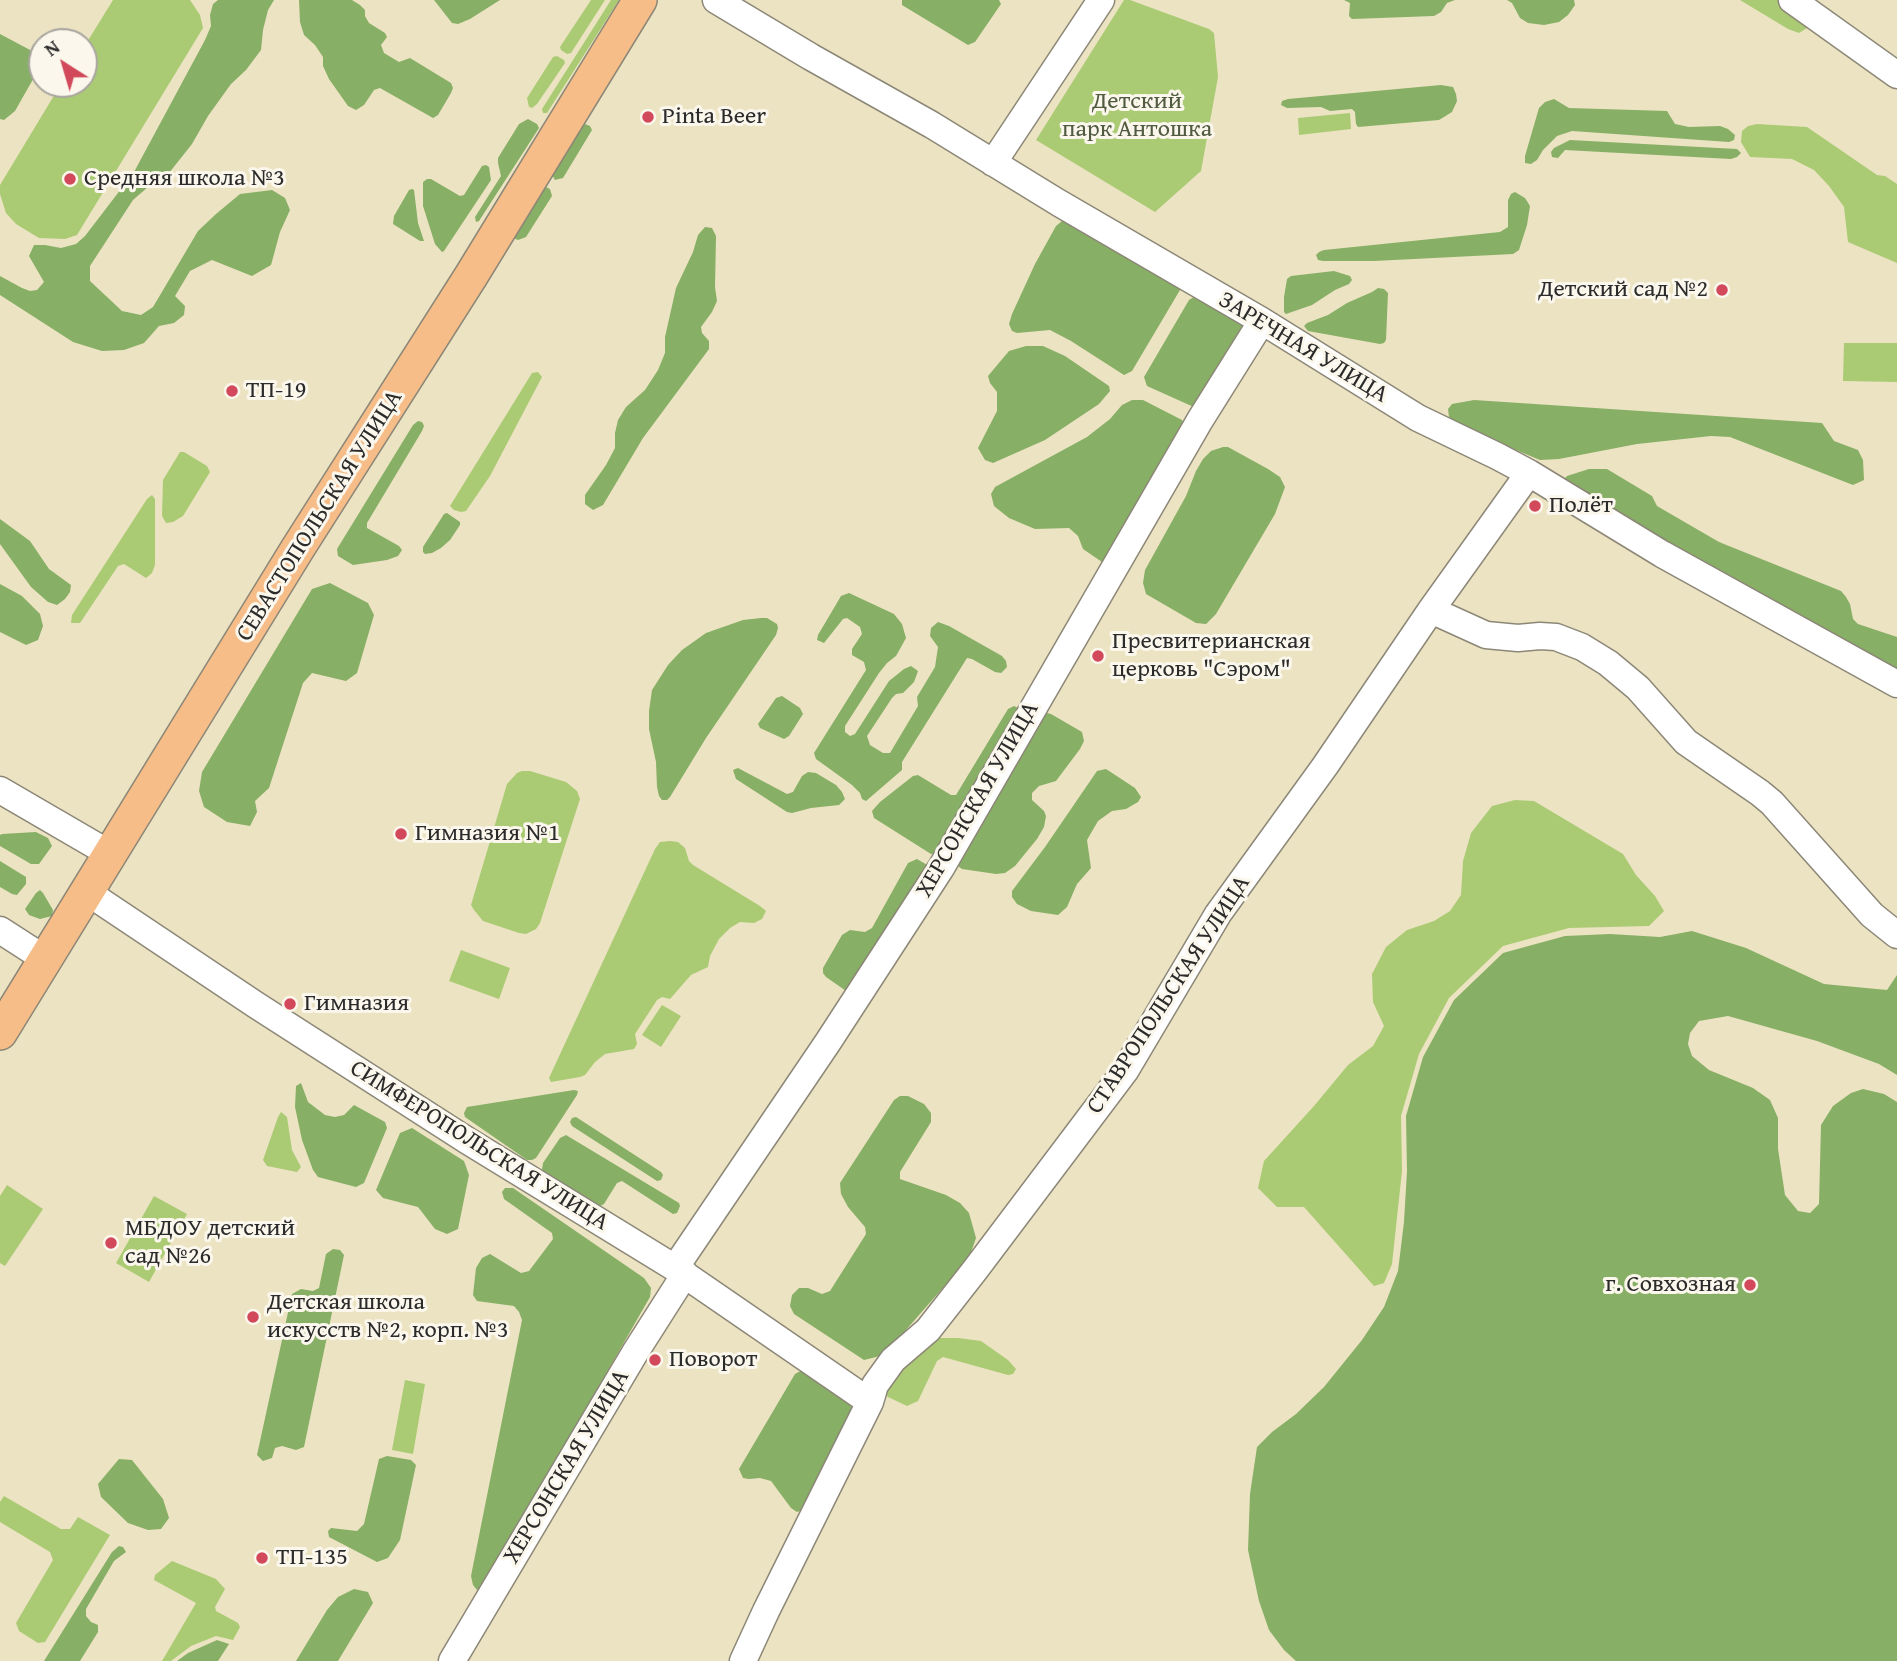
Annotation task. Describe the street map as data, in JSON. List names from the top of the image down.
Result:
{
  "streets": {
    "main road": ["СЕВАСТОПОЛЬСКАЯ УЛИЦА"],
    "street": [
      "ЗАРЕЧНАЯ УЛИЦА",
      "ХЕРСОНСКАЯ УЛИЦА",
      "СТАВРОПОЛЬСКАЯ УЛИЦА",
      "СИМФЕРОПОЛЬСКАЯ УЛИЦА"
    ]
  },
  "crossings": [
    ["ЗАРЕЧНАЯ УЛИЦА", "ХЕРСОНСКАЯ УЛИЦА"],
    ["ЗАРЕЧНАЯ УЛИЦА", "СТАВРОПОЛЬСКАЯ УЛИЦА"],
    ["СЕВАСТОПОЛЬСКАЯ УЛИЦА", "СИМФЕРОПОЛЬСКАЯ УЛИЦА"],
    ["ХЕРСОНСКАЯ УЛИЦА", "СИМФЕРОПОЛЬСКАЯ УЛИЦА"],
    ["СТАВРОПОЛЬСКАЯ УЛИЦА", "СИМФЕРОПОЛЬСКАЯ УЛИЦА"]
  ],
  "parks": ["Детский парк Антошка"],
  "places": [
    "Pinta Beer",
    "Средняя школа №3",
    "Детский сад №2",
    "ТП-19",
    "Полёт",
    "Пресвитерианская церковь \"Сэром\"",
    "Гимназия №1",
    "Гимназия",
    "МБДОУ детский сад №26",
    "г. Совхозная",
    "Детская школа искусств №2, корп. №3",
    "Поворот",
    "ТП-135"
  ],
  "north": "top left"
}
